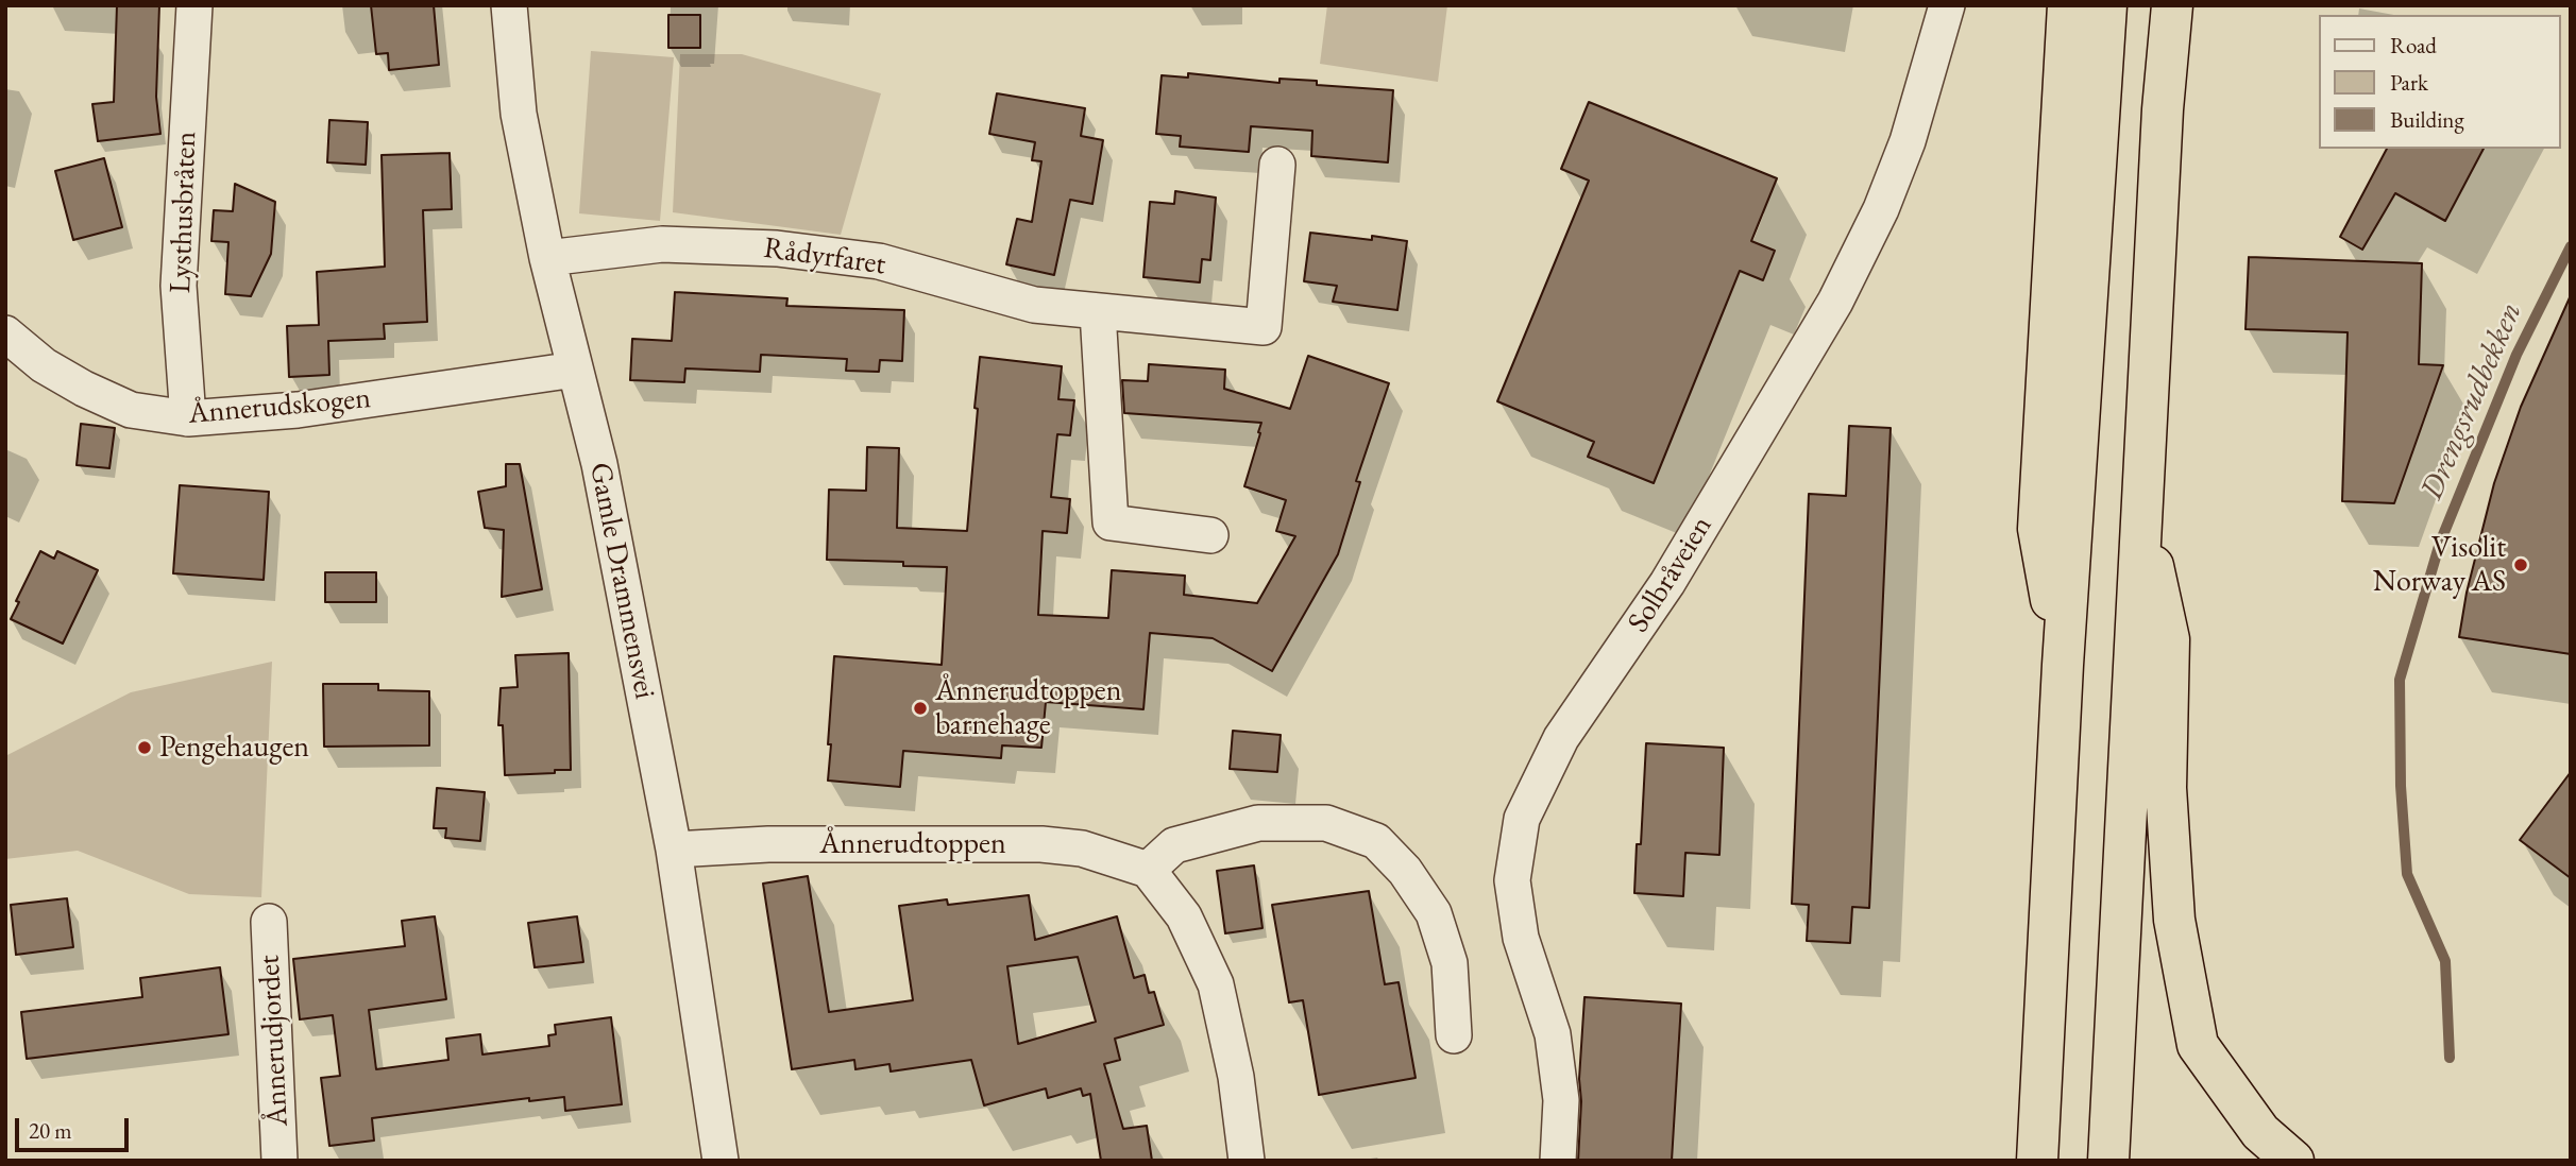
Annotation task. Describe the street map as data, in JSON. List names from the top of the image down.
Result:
{
  "streets": {
    "street": [
      "Lysthusbråten",
      "Rådyrfaret",
      "Ånnerudskogen",
      "Solbråveien",
      "Gamle Drammensvei",
      "Ånnerudtoppen",
      "Ånnerudjordet"
    ]
  },
  "crossings": [
    ["Lysthusbråten", "Ånnerudskogen"],
    ["Rådyrfaret", "Gamle Drammensvei"],
    ["Ånnerudskogen", "Gamle Drammensvei"],
    ["Gamle Drammensvei", "Ånnerudtoppen"]
  ],
  "water": ["Drengsrudbekken"],
  "places": ["Visolit Norway AS", "Ånnerudtoppen barnehage", "Pengehaugen"],
  "legend": ["Road", "Park", "Building"],
  "scale_bar": "20 m"
}
